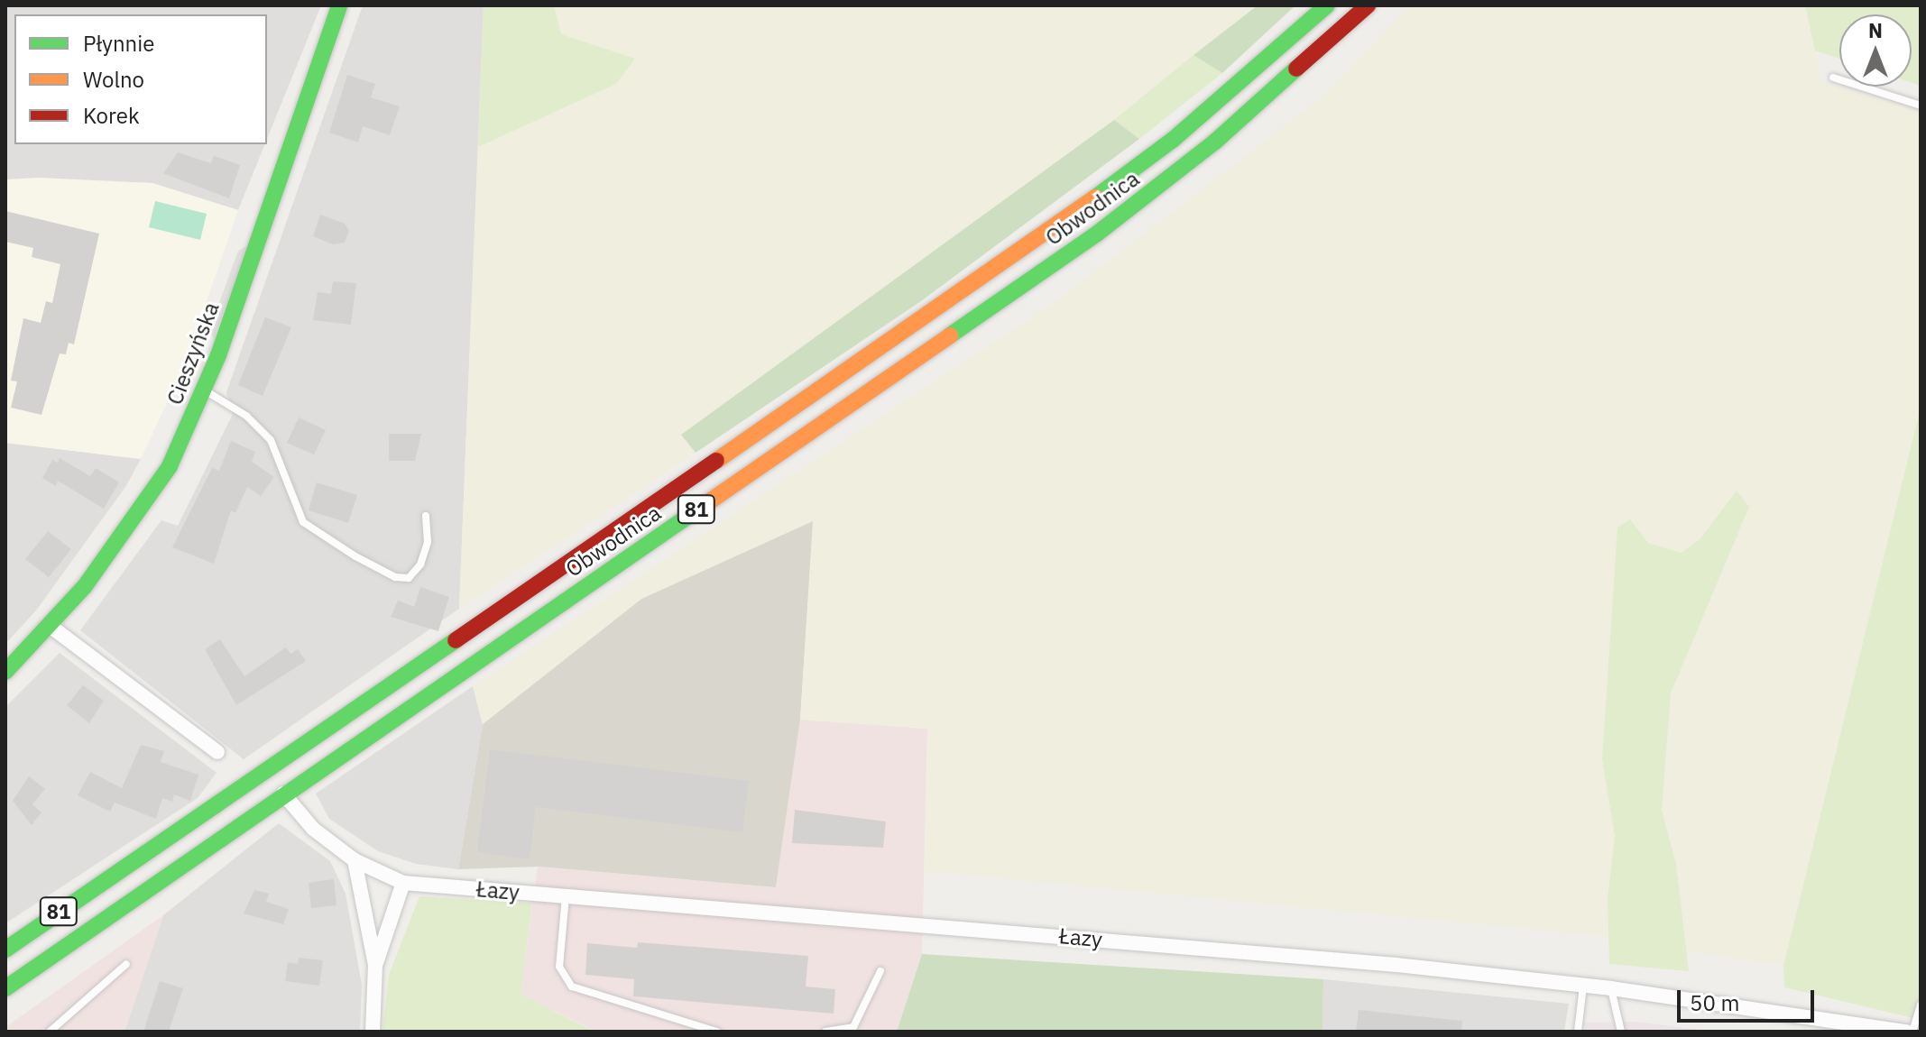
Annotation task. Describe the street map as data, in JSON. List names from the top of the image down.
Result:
{
  "streets": {
    "main road": ["Obwodnica", "Cieszyńska", "81"],
    "street": ["Łazy"]
  },
  "crossings": [
    ["Obwodnica", "Łazy"]
  ],
  "legend": ["Płynnie", "Wolno", "Korek"],
  "scale_bar": "50 m",
  "north": "top"
}
